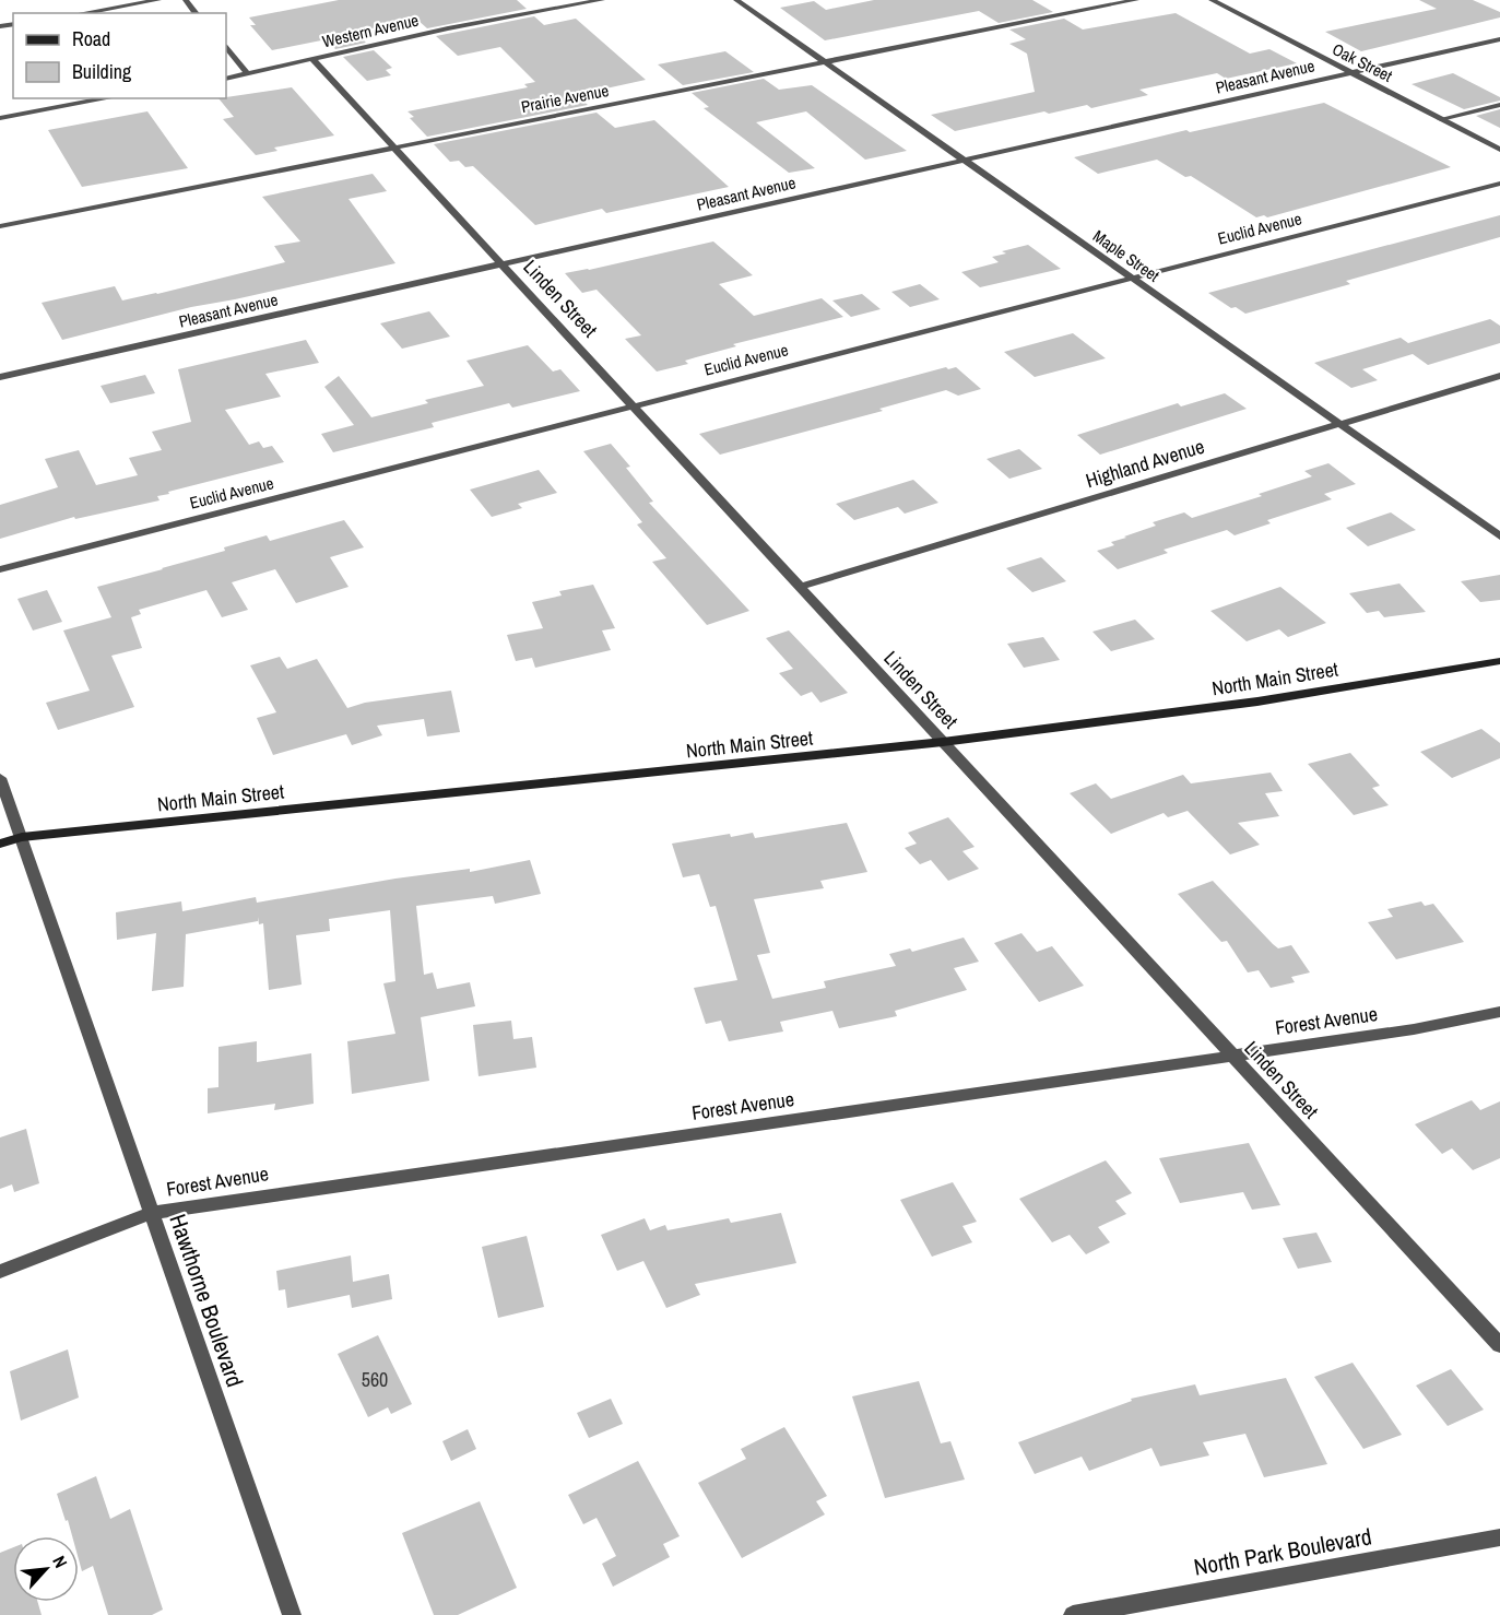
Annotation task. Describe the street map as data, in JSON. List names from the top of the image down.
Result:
{
  "streets": {
    "street": [
      "Western Avenue",
      "Oak Street",
      "Pleasant Avenue",
      "Prairie Avenue",
      "Euclid Avenue",
      "Maple Street",
      "Linden Street",
      "Highland Avenue",
      "North Main Street",
      "Forest Avenue",
      "Hawthorne Boulevard",
      "North Park Boulevard"
    ]
  },
  "crossings": [
    ["Western Avenue", "Linden Street"],
    ["Oak Street", "Pleasant Avenue"],
    ["Pleasant Avenue", "Maple Street"],
    ["Pleasant Avenue", "Linden Street"],
    ["Prairie Avenue", "Maple Street"],
    ["Prairie Avenue", "Linden Street"],
    ["Euclid Avenue", "Maple Street"],
    ["Euclid Avenue", "Linden Street"],
    ["Maple Street", "Highland Avenue"],
    ["Linden Street", "Highland Avenue"],
    ["Linden Street", "North Main Street"],
    ["Linden Street", "Forest Avenue"],
    ["North Main Street", "Hawthorne Boulevard"],
    ["Forest Avenue", "Hawthorne Boulevard"]
  ],
  "house_numbers": ["560"],
  "legend": ["Road", "Building"],
  "north": "top right"
}
